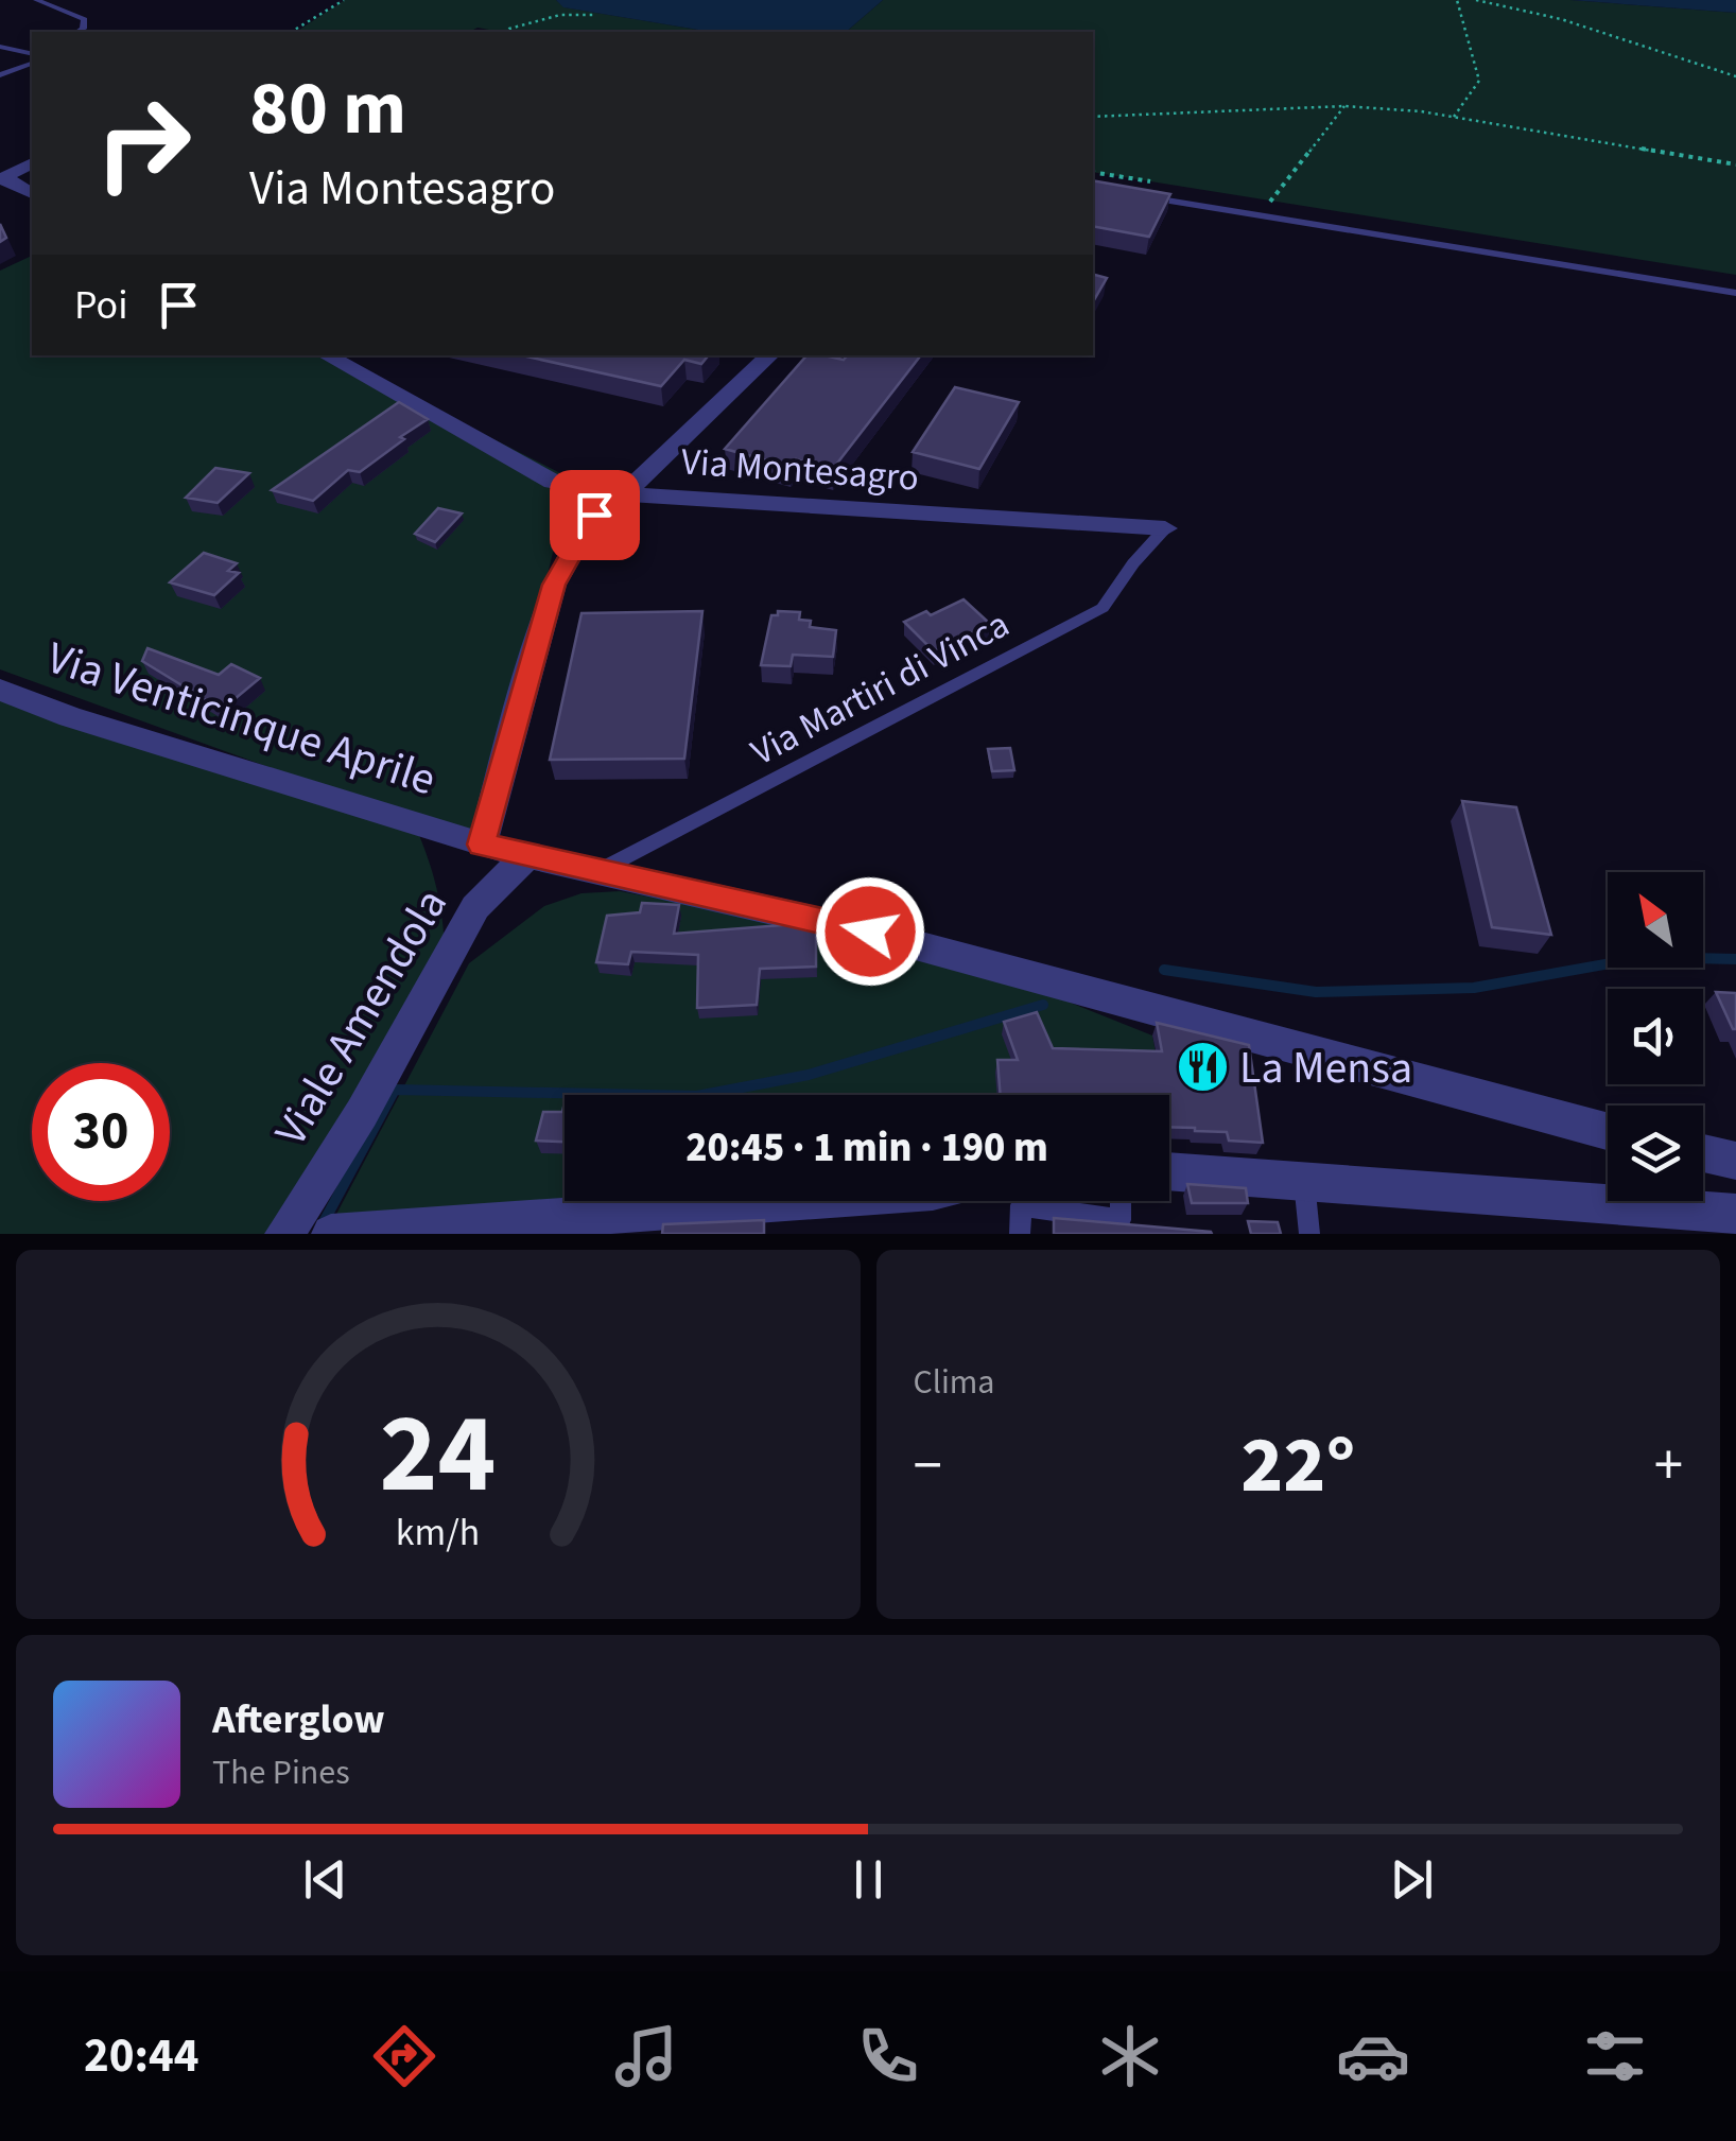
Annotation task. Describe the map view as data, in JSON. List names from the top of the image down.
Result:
{
  "streets": {
    "street": ["Via Montesagro", "Via Venticinque Aprile", "Viale Amendola"],
    "lane": ["Via Martiri di Vinca"]
  },
  "crossings": [
    ["Via Montesagro", "Via Martiri di Vinca"],
    ["Via Martiri di Vinca", "Via Venticinque Aprile"],
    ["Via Venticinque Aprile", "Viale Amendola"]
  ],
  "places": {
    "restaurant": ["La Mensa"]
  },
  "north": "top left",
  "page": {
    "turn": ["80 m", "Via Montesagro"],
    "then": "Poi",
    "limit": "30",
    "trip": "20:45 · 1 min · 190 m",
    "tile": "Clima",
    "heat": ["−", "22°", "+"],
    "song": ["Afterglow", "The Pines"],
    "tabs": "20:44",
    "gauge": ["24", "km/h"]
  }
}
